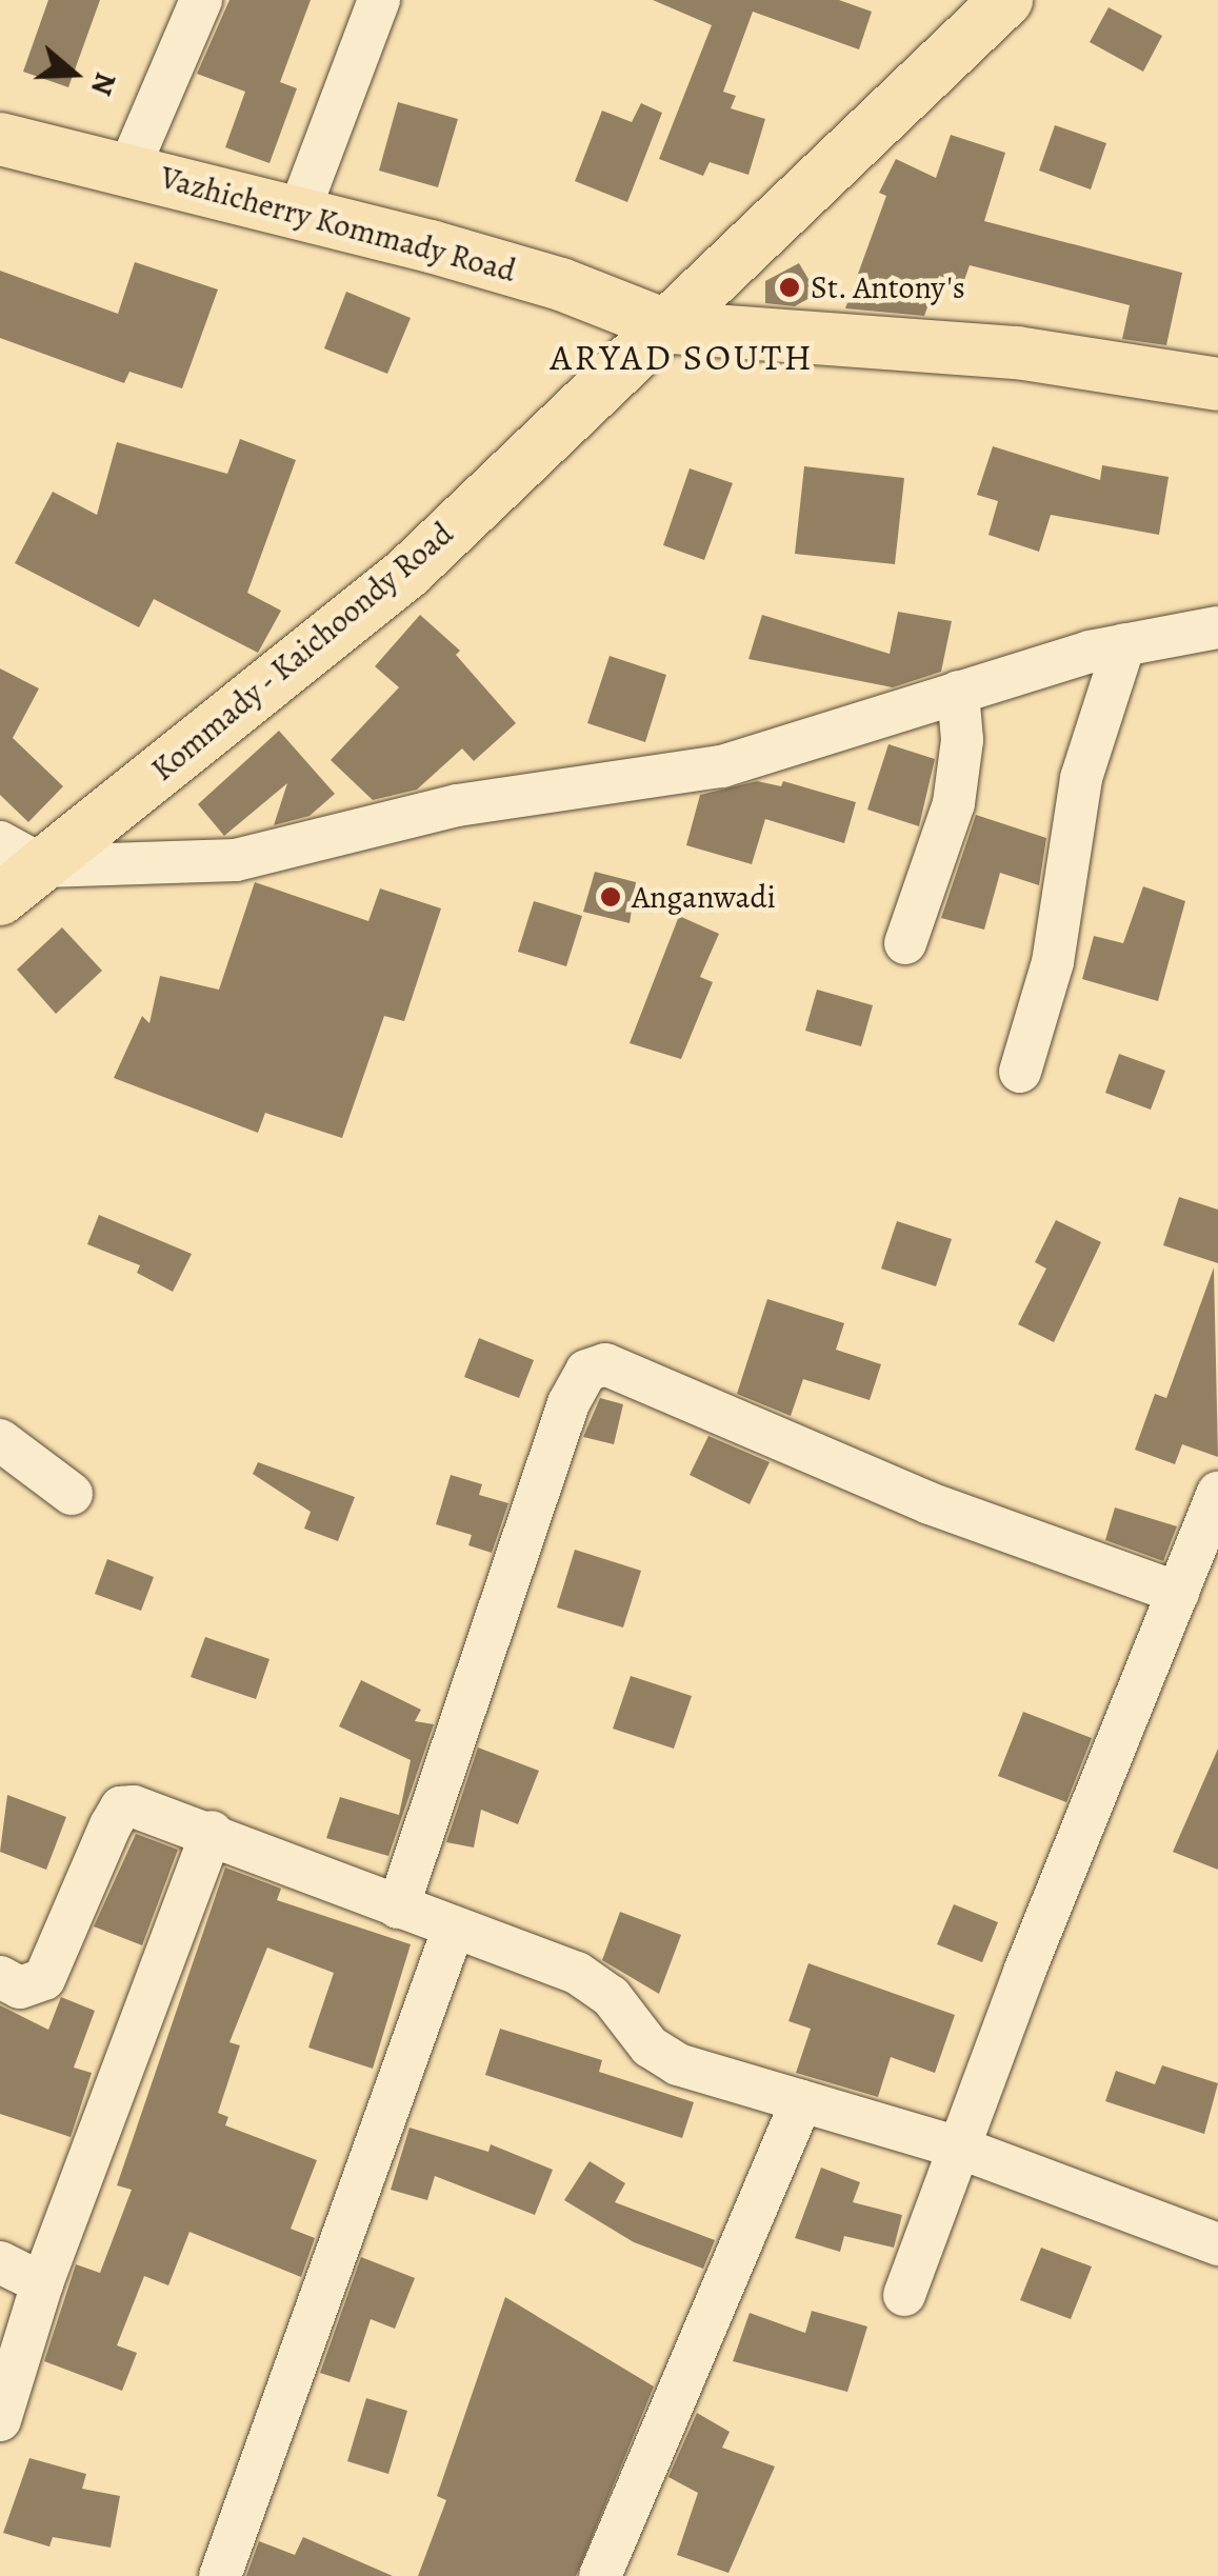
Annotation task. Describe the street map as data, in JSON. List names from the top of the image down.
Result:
{
  "streets": {
    "main road": ["Vazhicherry Kommady Road", "Kommady - Kaichoondy Road"]
  },
  "crossings": [
    ["Vazhicherry Kommady Road", "Kommady - Kaichoondy Road"]
  ],
  "districts": ["ARYAD SOUTH"],
  "places": ["St. Antony's", "Anganwadi"],
  "north": "right"
}
